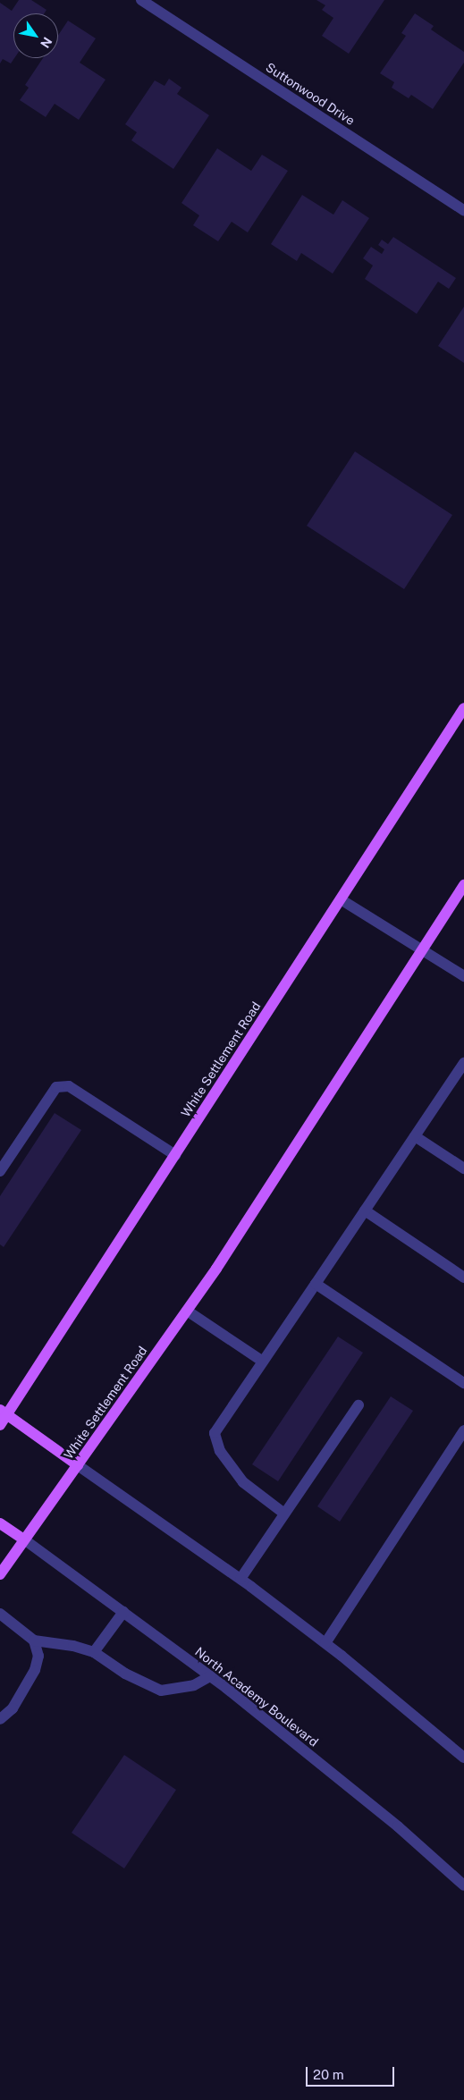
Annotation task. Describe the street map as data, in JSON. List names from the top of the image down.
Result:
{
  "streets": {
    "main road": ["White Settlement Road"],
    "street": ["Suttonwood Drive", "North Academy Boulevard"]
  },
  "crossings": [
    ["White Settlement Road", "North Academy Boulevard"]
  ],
  "scale_bar": "20 m",
  "north": "bottom right"
}
